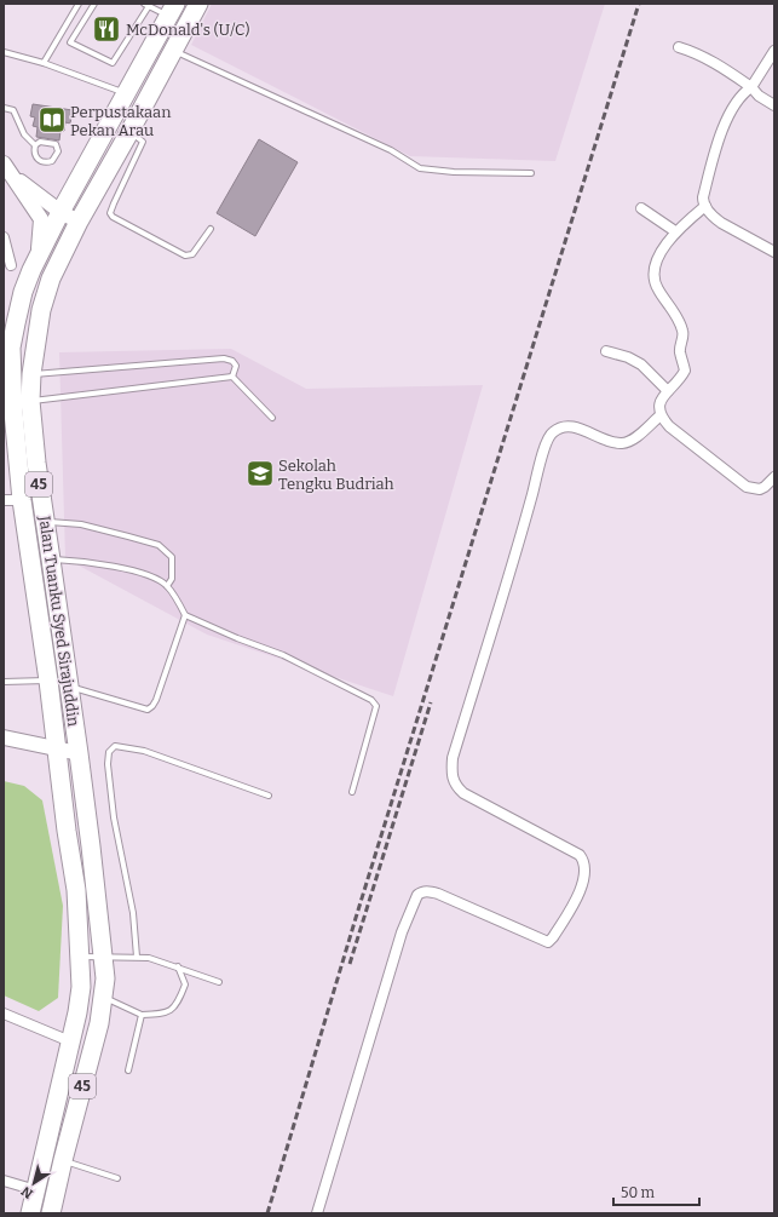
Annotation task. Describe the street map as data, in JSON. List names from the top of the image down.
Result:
{
  "streets": {
    "highway": ["45", "Jalan Tuanku Syed Sirajuddin"]
  },
  "places": {
    "restaurant": ["McDonald's (U/C)"],
    "library": ["Perpustakaan Pekan Arau"],
    "school or university": ["Sekolah Tengku Budriah"]
  },
  "scale_bar": "50 m",
  "north": "bottom left"
}
